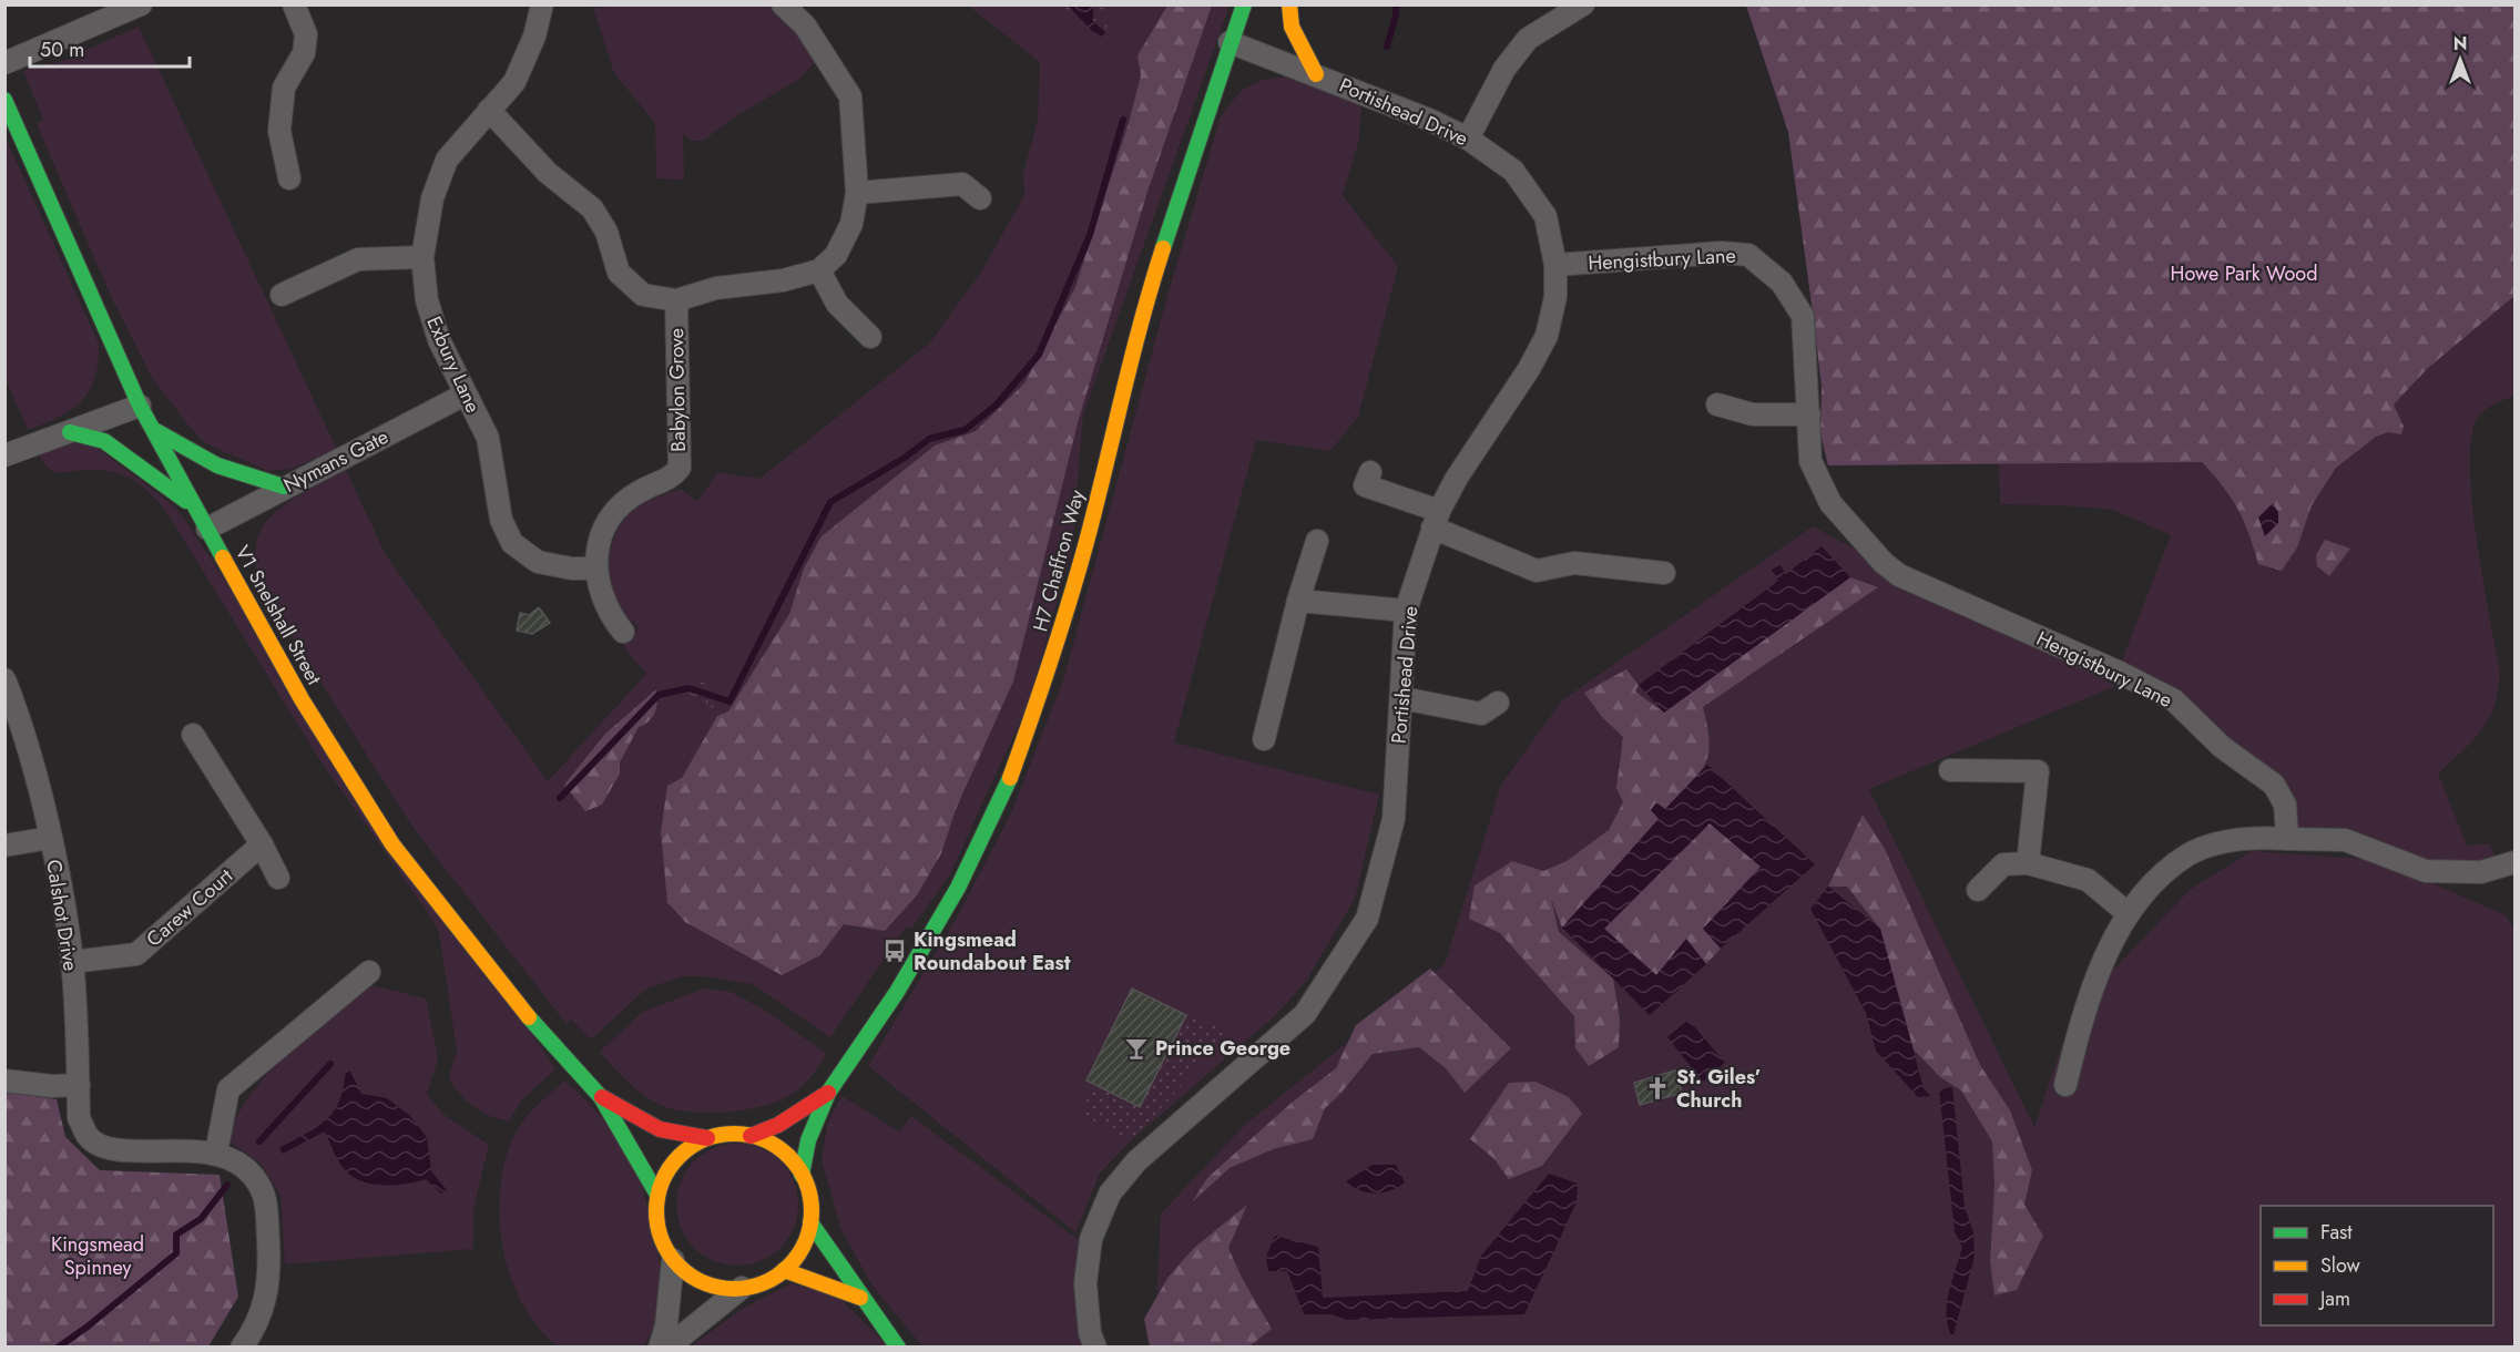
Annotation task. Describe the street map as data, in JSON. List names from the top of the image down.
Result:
{
  "streets": {
    "street": [
      "Portishead Drive",
      "Hengistbury Lane",
      "Exbury Lane",
      "Babylon Grove",
      "Nymans Gate",
      "H7 Chaffron Way",
      "V1 Snelshall Street",
      "Carew Court",
      "Calshot Drive"
    ]
  },
  "crossings": [
    ["Portishead Drive", "Hengistbury Lane"],
    ["Portishead Drive", "H7 Chaffron Way"],
    ["Exbury Lane", "Babylon Grove"],
    ["Exbury Lane", "Nymans Gate"],
    ["Nymans Gate", "V1 Snelshall Street"],
    ["H7 Chaffron Way", "V1 Snelshall Street"],
    ["Carew Court", "Calshot Drive"]
  ],
  "parks": ["Howe Park Wood", "Kingsmead Spinney"],
  "places": {
    "bus stop": ["Kingsmead Roundabout East"],
    "bar": ["Prince George"],
    "church": ["St. Giles’ Church"]
  },
  "legend": ["Fast", "Slow", "Jam"],
  "scale_bar": "50 m",
  "north": "top"
}
